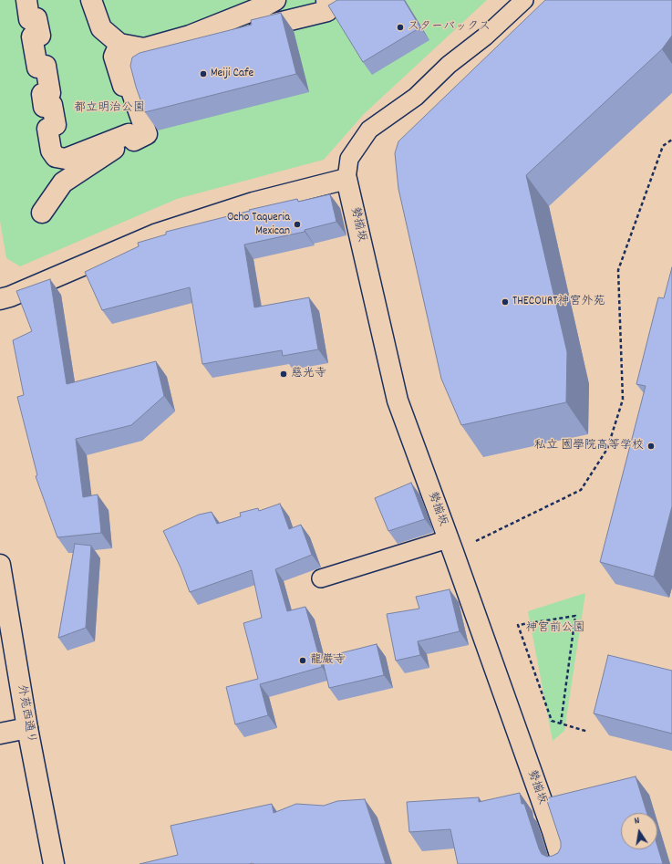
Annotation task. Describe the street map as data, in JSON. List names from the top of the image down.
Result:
{
  "streets": {
    "street": ["勢揃坂", "外苑西通り"]
  },
  "parks": ["都立明治公園", "神宮前公園"],
  "places": [
    "スターバックス",
    "Meiji Cafe",
    "Ocho Taqueria Mexican",
    "THECOURT神宮外苑",
    "慈光寺",
    "私立 國學院高等学校",
    "龍巌寺"
  ],
  "north": "top"
}
